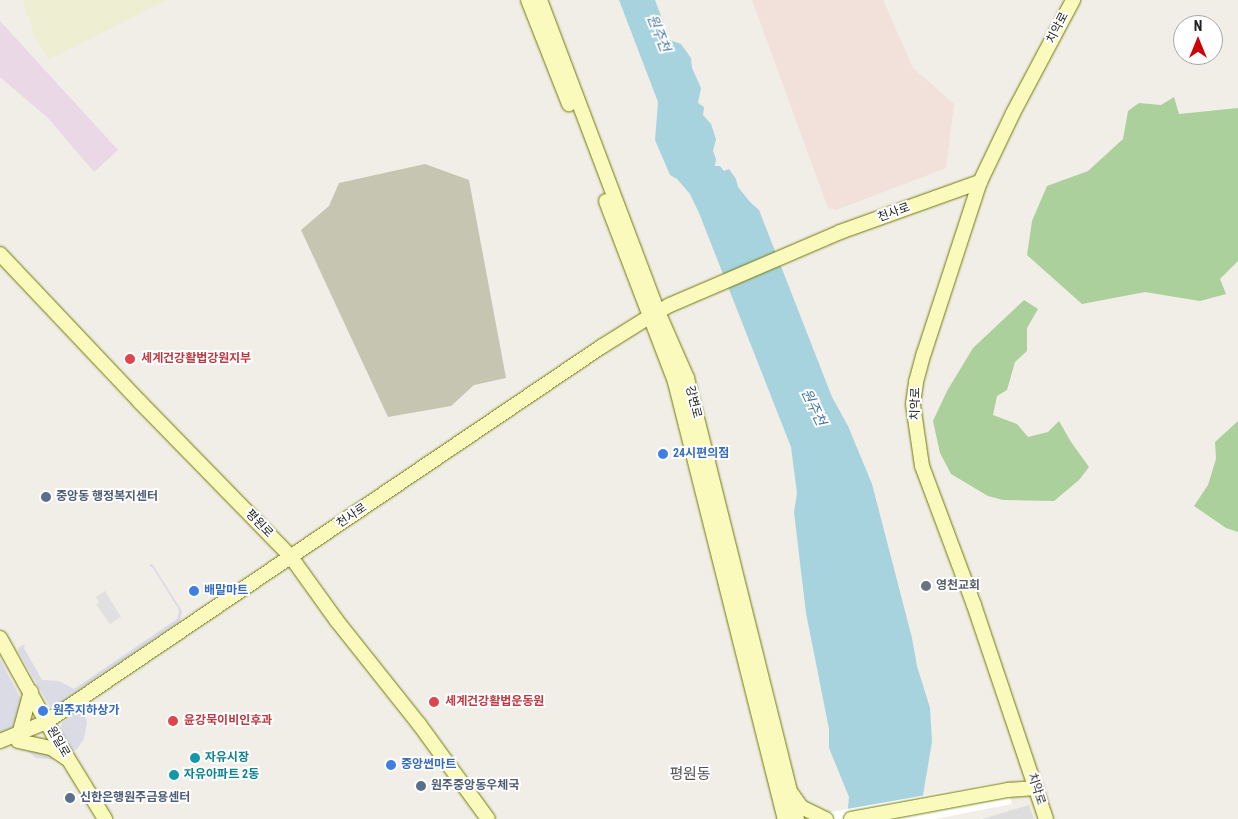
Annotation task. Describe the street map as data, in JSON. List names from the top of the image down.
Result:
{
  "streets": {
    "street": [
      "치악로",
      "천사로",
      "강변로",
      "평원로",
      "원일로"
    ]
  },
  "crossings": [
    ["치악로", "천사로"],
    ["천사로", "강변로"],
    ["천사로", "평원로"],
    ["천사로", "원일로"]
  ],
  "districts": ["평원동"],
  "water": ["원주천"],
  "places": [
    "세계건강활법강원지부",
    "24시편의점",
    "중앙동 행정복지센터",
    "영천교회",
    "배말마트",
    "세계건강활법운동원",
    "원주지하상가",
    "윤강묵이비인후과",
    "자유시장",
    "중앙썬마트",
    "자유아파트 2동",
    "원주중앙동우체국",
    "신한은행원주금용센터"
  ],
  "north": "top"
}
